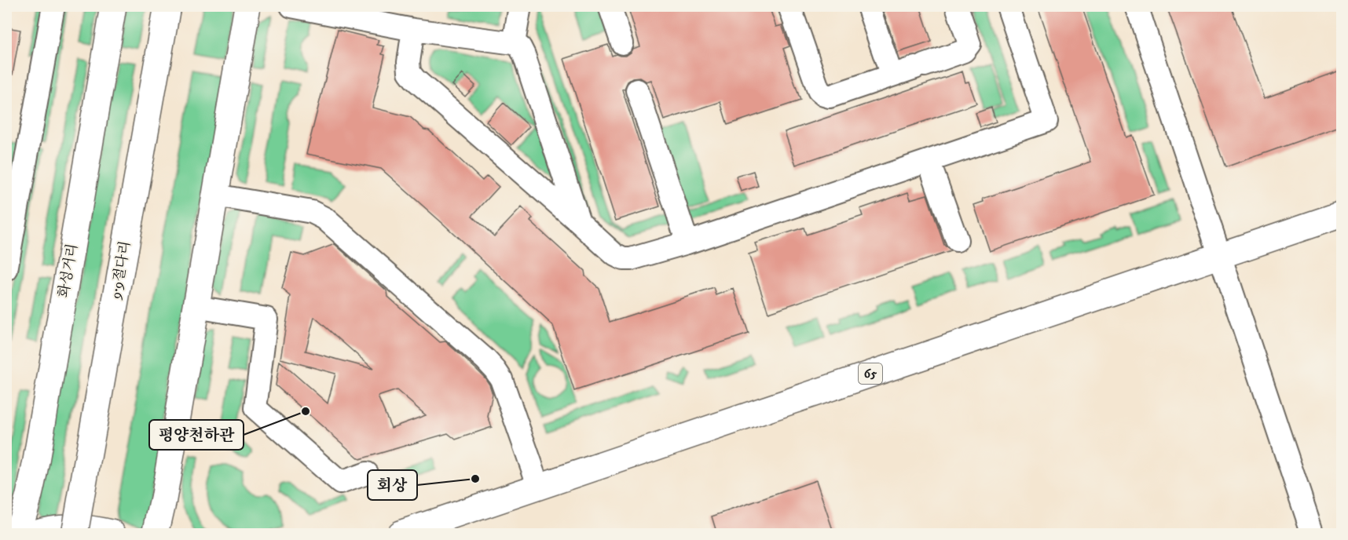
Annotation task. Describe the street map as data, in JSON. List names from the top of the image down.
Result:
{
  "streets": {
    "main road": ["9·9절다리", "화성거리", "65"]
  },
  "places": ["평양천하관", "회상"]
}
